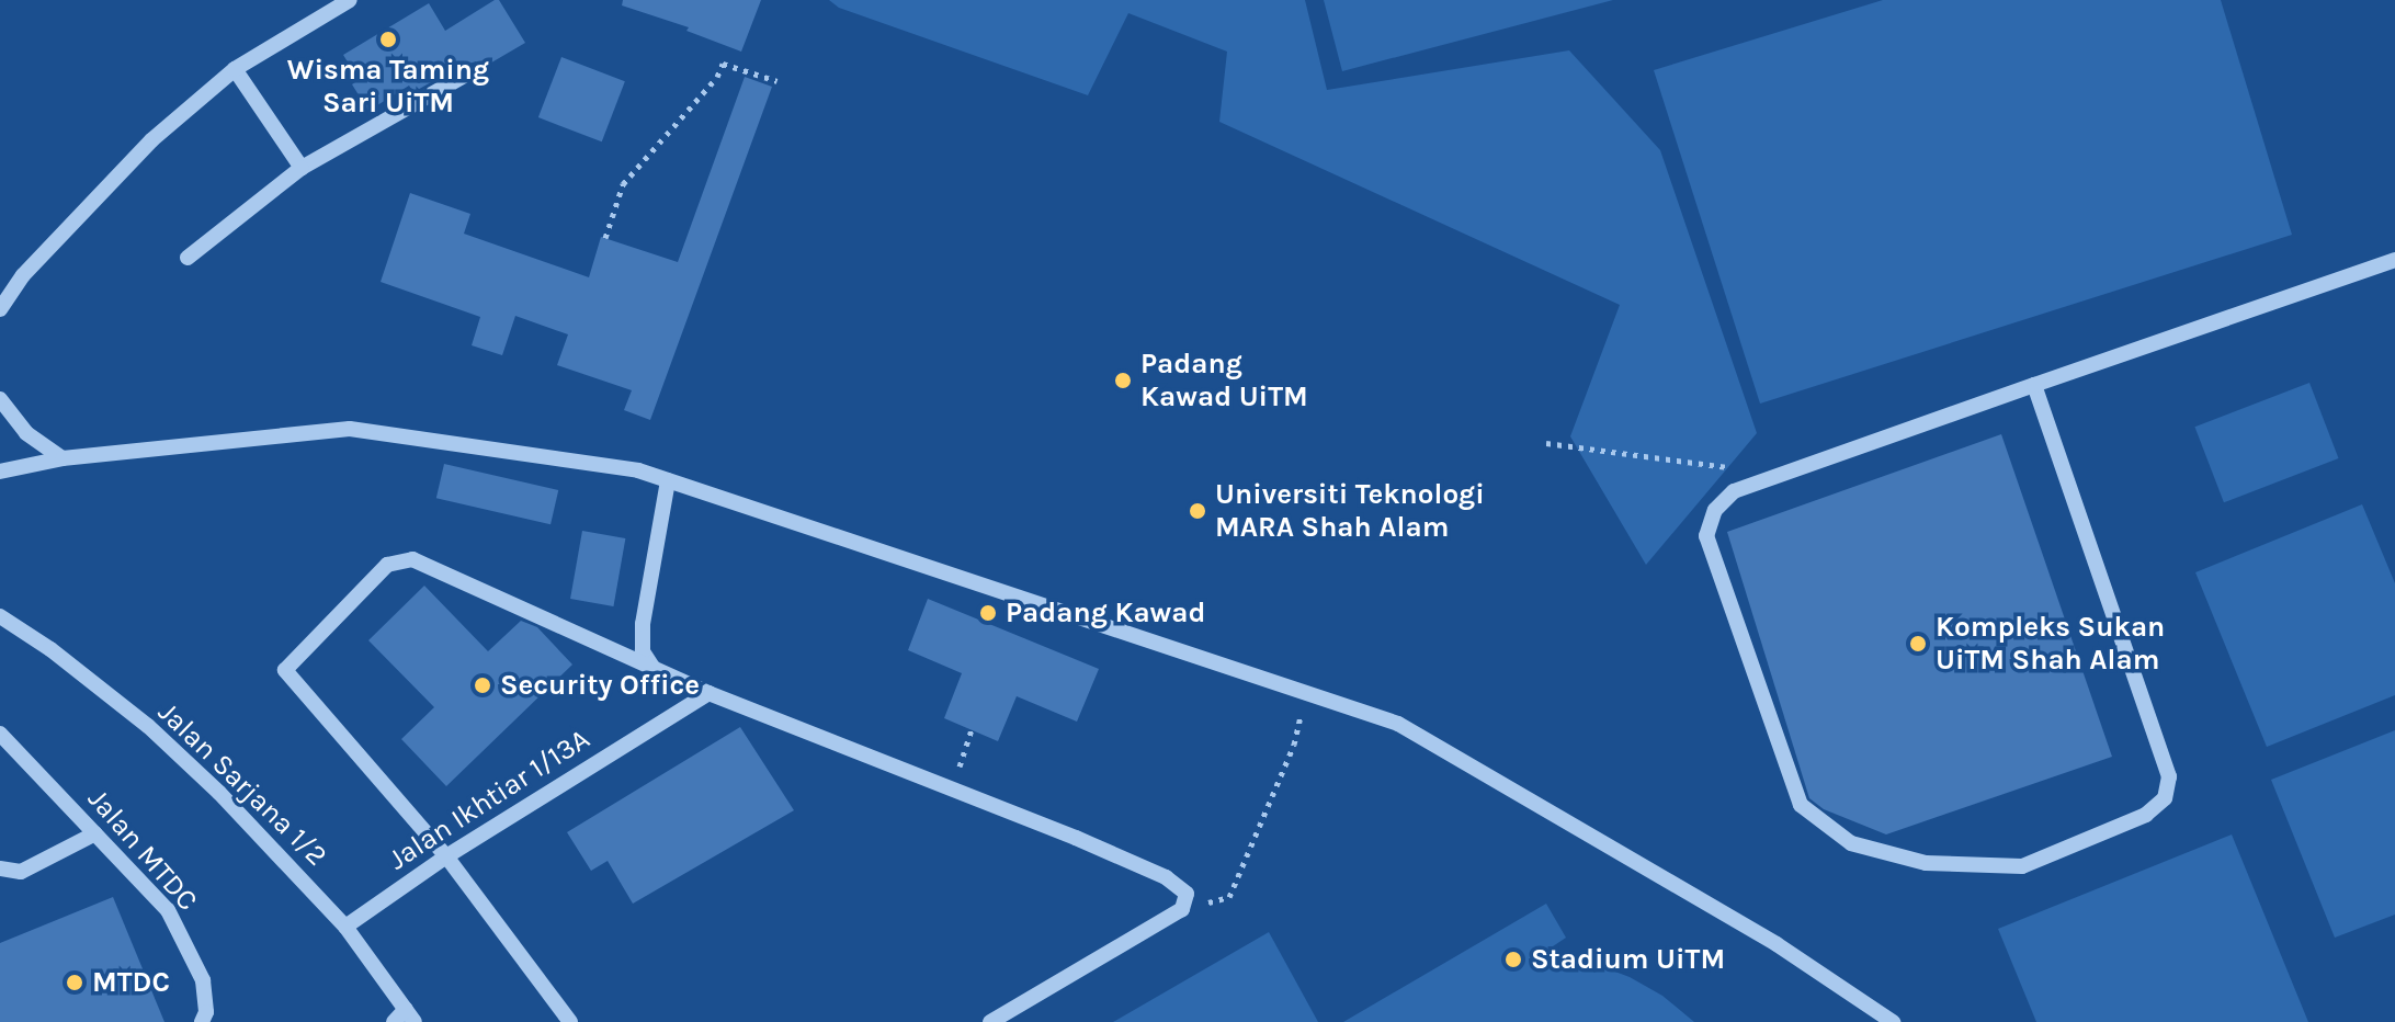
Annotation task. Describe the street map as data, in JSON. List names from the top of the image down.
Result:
{
  "streets": {
    "street": ["Jalan Sarjana 1/2", "Jalan Ikhtiar 1/13A", "Jalan MTDC"]
  },
  "crossings": [
    ["Jalan Sarjana 1/2", "Jalan Ikhtiar 1/13A"]
  ],
  "places": [
    "Wisma Taming Sari UiTM",
    "Padang Kawad UiTM",
    "Universiti Teknologi MARA Shah Alam",
    "Padang Kawad",
    "Kompleks Sukan UiTM Shah Alam",
    "Security Office",
    "Stadium UiTM",
    "MTDC"
  ]
}
